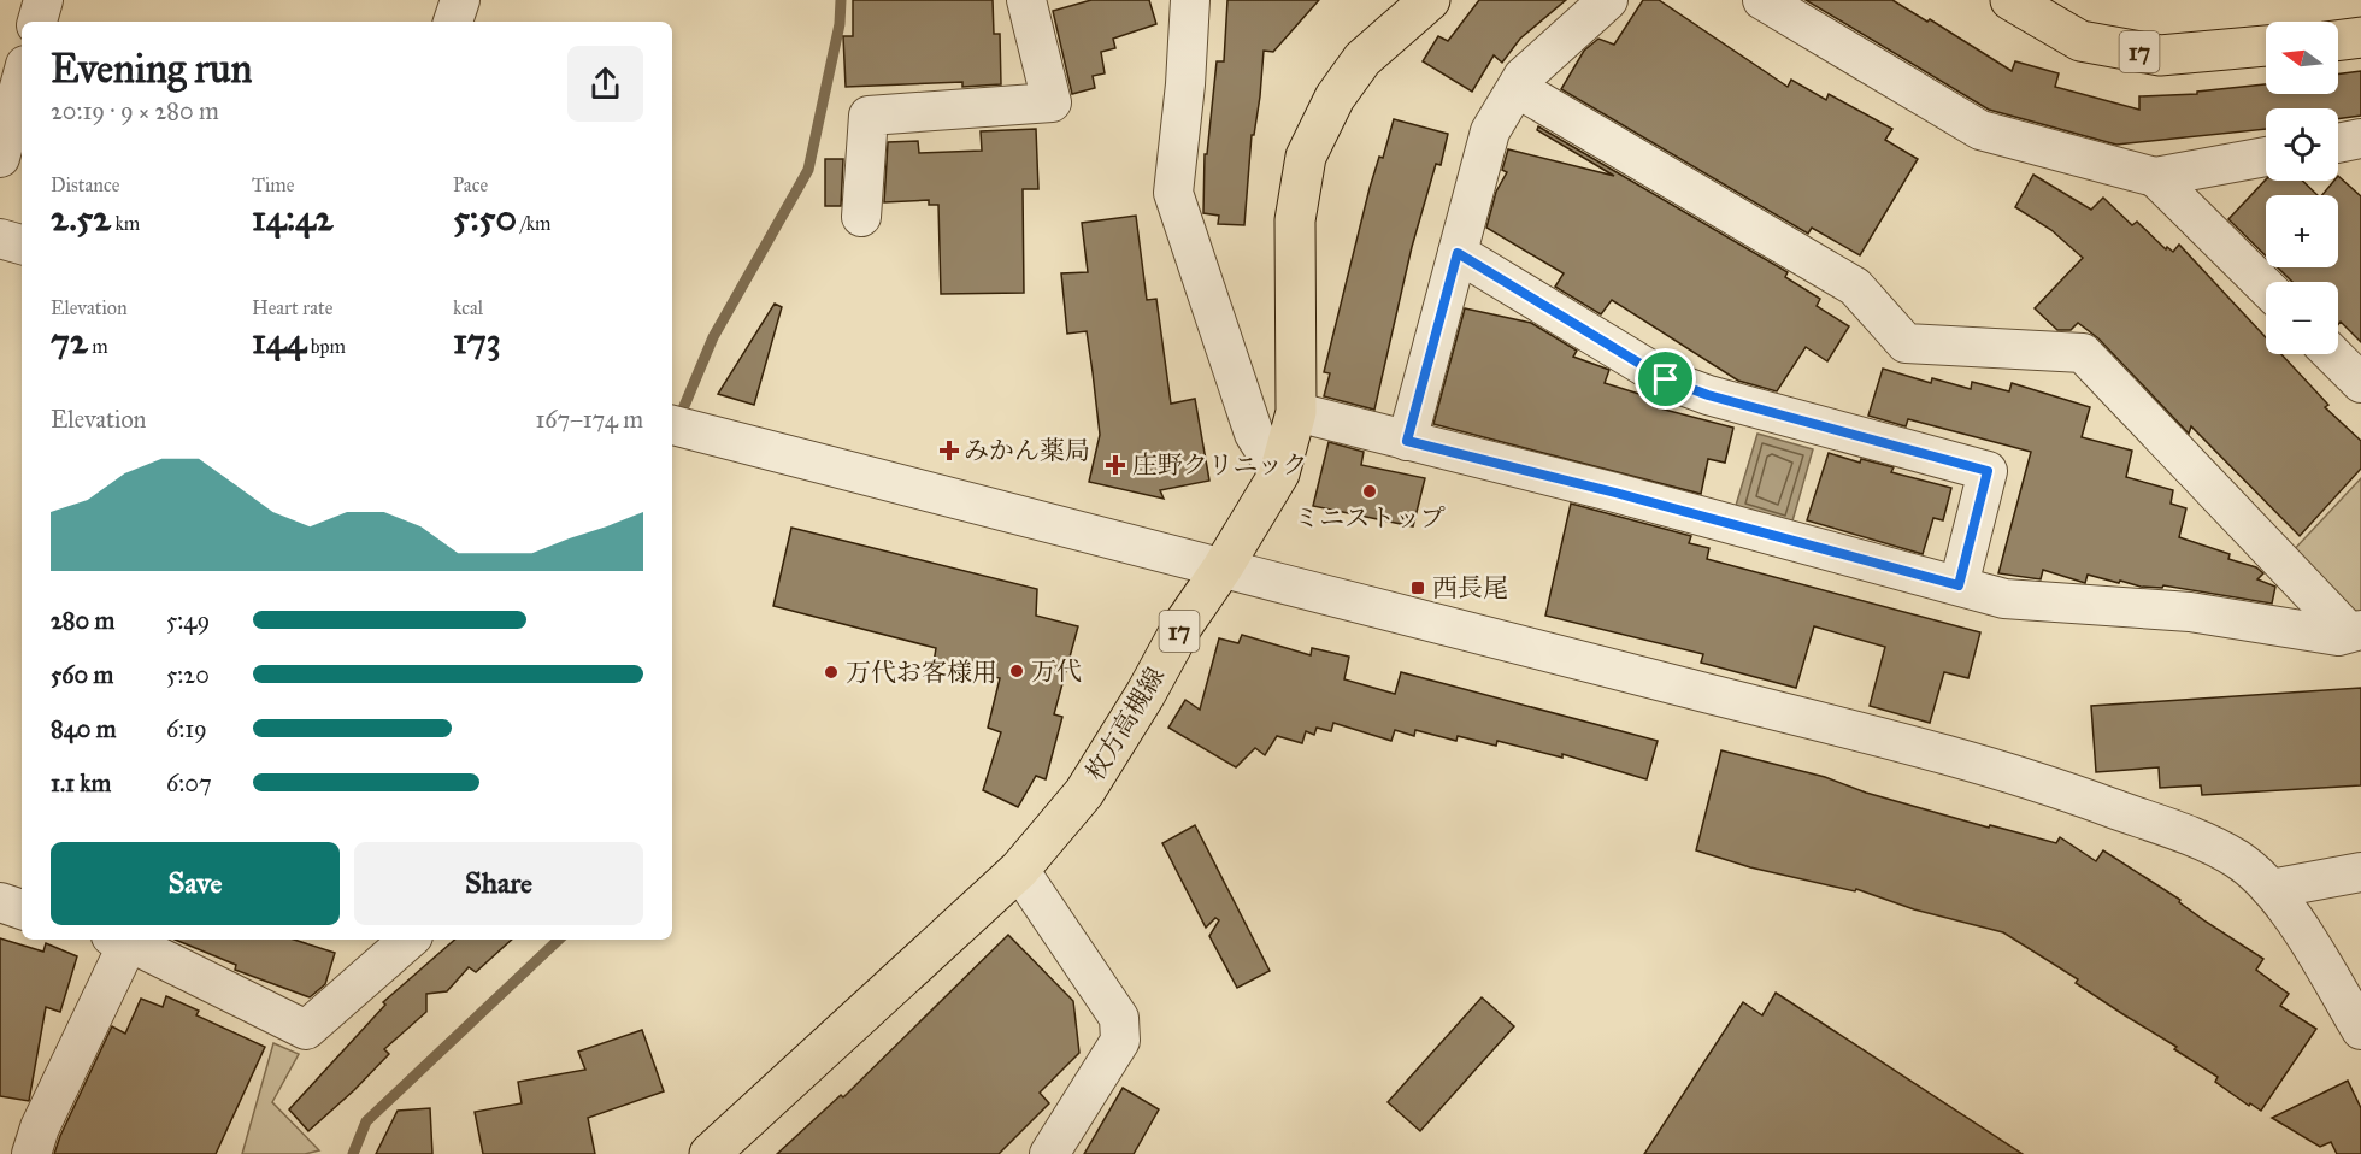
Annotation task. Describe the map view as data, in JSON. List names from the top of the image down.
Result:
{
  "streets": {
    "main road": ["17", "枚方高槻線"]
  },
  "places": {
    "health": ["みかん薬局", "庄野クリニック"],
    "other": ["ミニストップ", "万代", "万代お客様用"],
    "transit": ["西長尾"]
  },
  "north": "left",
  "page": {
    "map_buttons": ["+", "−"],
    "heading": ["Evening run", "20:19 · 9 × 280 m"],
    "stats": [
      ["Distance", "2.52 km"],
      ["Time", "14:42"],
      ["Pace", "5:50 /km"],
      ["Elevation", "72 m"],
      ["Heart rate", "144 bpm"],
      ["kcal", "173"]
    ],
    "chart": ["Elevation", "167–174 m"],
    "list": [
      {
        "name": "280 m",
        "note": "5:49"
      },
      {
        "name": "560 m",
        "note": "5:20"
      },
      {
        "name": "840 m",
        "note": "6:19"
      },
      {
        "name": "1.1 km",
        "note": "6:07"
      }
    ],
    "buttons": ["Save", "Share"]
  }
}
